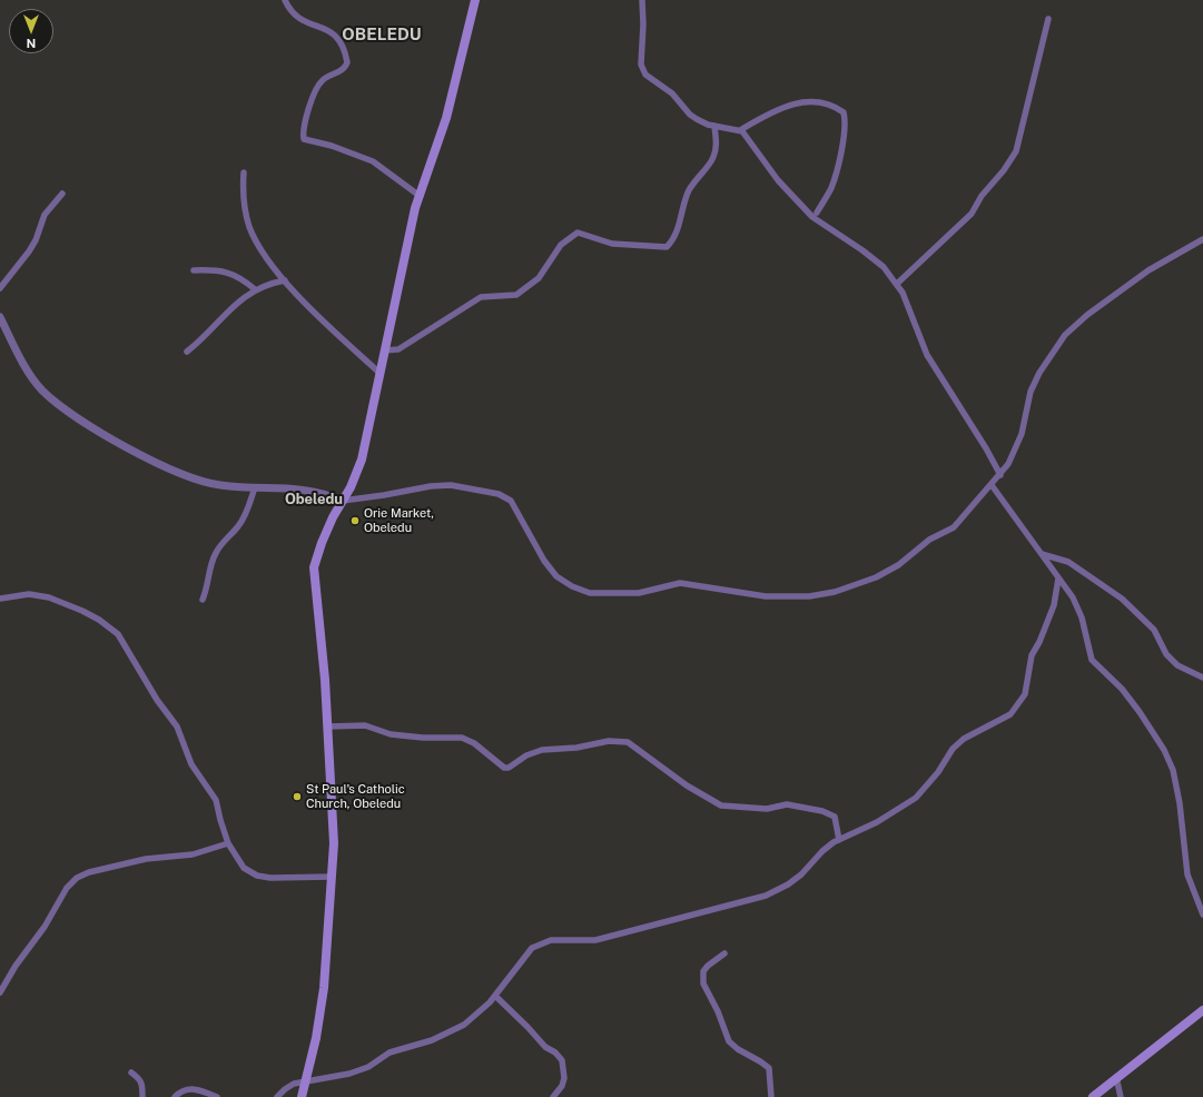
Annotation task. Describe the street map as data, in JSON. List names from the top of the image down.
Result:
{
  "districts": ["OBELEDU", "Obeledu"],
  "places": ["Orie Market, Obeledu", "St Paul's Catholic Church, Obeledu"],
  "north": "bottom"
}
